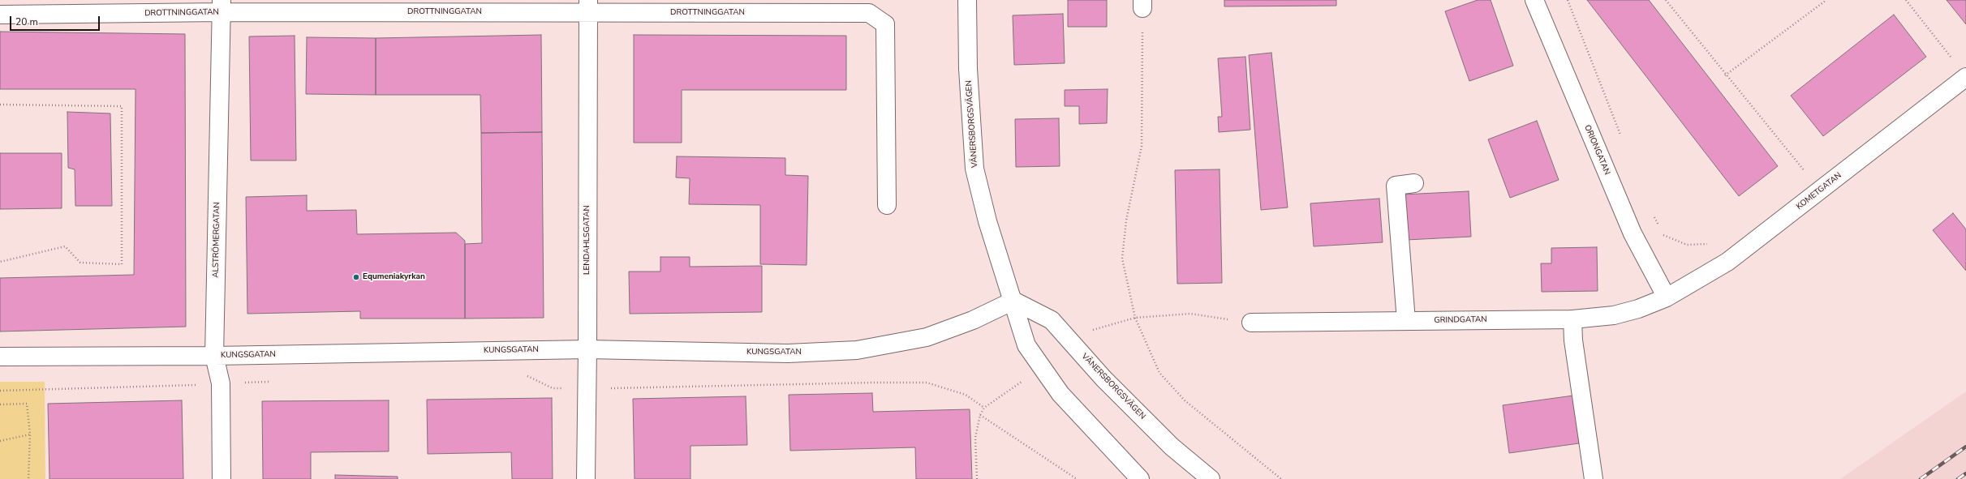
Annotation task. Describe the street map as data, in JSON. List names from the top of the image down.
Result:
{
  "streets": {
    "street": [
      "DROTTNINGGATAN",
      "VÄNERSBORGSVÄGEN",
      "ORIONGATAN",
      "KOMETGATAN",
      "ALSTRÖMERGATAN",
      "LENDAHLSGATAN",
      "GRINDGATAN",
      "KUNGSGATAN"
    ]
  },
  "crossings": [
    ["DROTTNINGGATAN", "ALSTRÖMERGATAN"],
    ["DROTTNINGGATAN", "LENDAHLSGATAN"],
    ["VÄNERSBORGSVÄGEN", "KUNGSGATAN"],
    ["ORIONGATAN", "KOMETGATAN"],
    ["ORIONGATAN", "GRINDGATAN"],
    ["KOMETGATAN", "GRINDGATAN"],
    ["ALSTRÖMERGATAN", "KUNGSGATAN"],
    ["LENDAHLSGATAN", "KUNGSGATAN"]
  ],
  "places": ["Equmeniakyrkan"],
  "scale_bar": "20 m"
}
